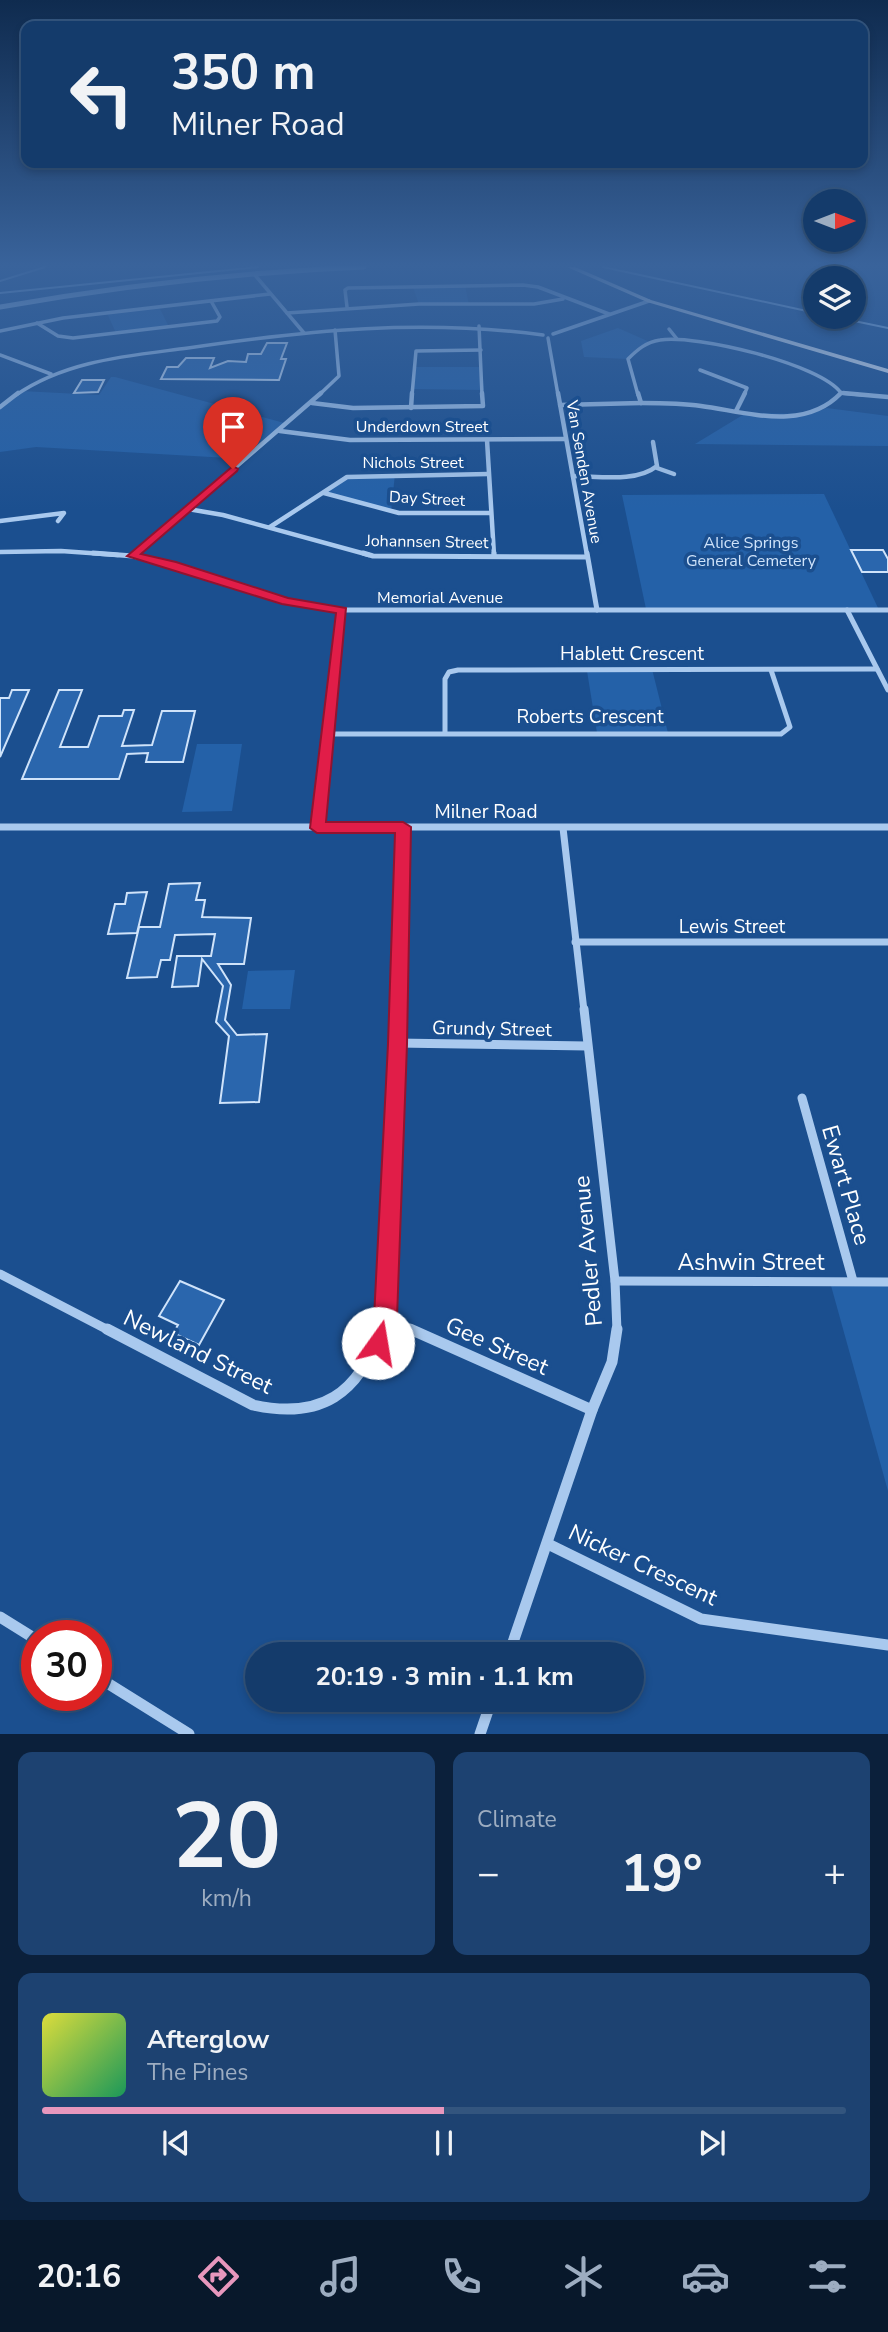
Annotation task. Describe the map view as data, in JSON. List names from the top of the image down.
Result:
{
  "streets": {
    "street": [
      "Underdown Street",
      "Nichols Street",
      "Van Senden Avenue",
      "Day Street",
      "Johannsen Street",
      "Memorial Avenue",
      "Hablett Crescent",
      "Roberts Crescent",
      "Milner Road",
      "Lewis Street",
      "Grundy Street",
      "Ewart Place",
      "Pedler Avenue",
      "Ashwin Street",
      "Gee Street",
      "Newland Street",
      "Nicker Crescent"
    ]
  },
  "crossings": [
    ["Underdown Street", "Van Senden Avenue"],
    ["Nichols Street", "Day Street"],
    ["Nichols Street", "Johannsen Street"],
    ["Van Senden Avenue", "Johannsen Street"],
    ["Van Senden Avenue", "Memorial Avenue"],
    ["Hablett Crescent", "Roberts Crescent"],
    ["Milner Road", "Pedler Avenue"],
    ["Milner Road", "Newland Street"],
    ["Lewis Street", "Pedler Avenue"],
    ["Grundy Street", "Pedler Avenue"],
    ["Grundy Street", "Newland Street"],
    ["Ewart Place", "Ashwin Street"],
    ["Pedler Avenue", "Ashwin Street"],
    ["Pedler Avenue", "Gee Street"],
    ["Pedler Avenue", "Nicker Crescent"],
    ["Gee Street", "Newland Street"]
  ],
  "parks": ["Alice Springs General Cemetery"],
  "north": "right",
  "page": {
    "turn": ["350 m", "Milner Road"],
    "limit": "30",
    "trip": "20:19 · 3 min · 1.1 km",
    "tile": [
      ["20", "km/h"],
      "Climate"
    ],
    "heat": ["−", "19°", "+"],
    "song": ["Afterglow", "The Pines"],
    "tabs": "20:16"
  }
}
